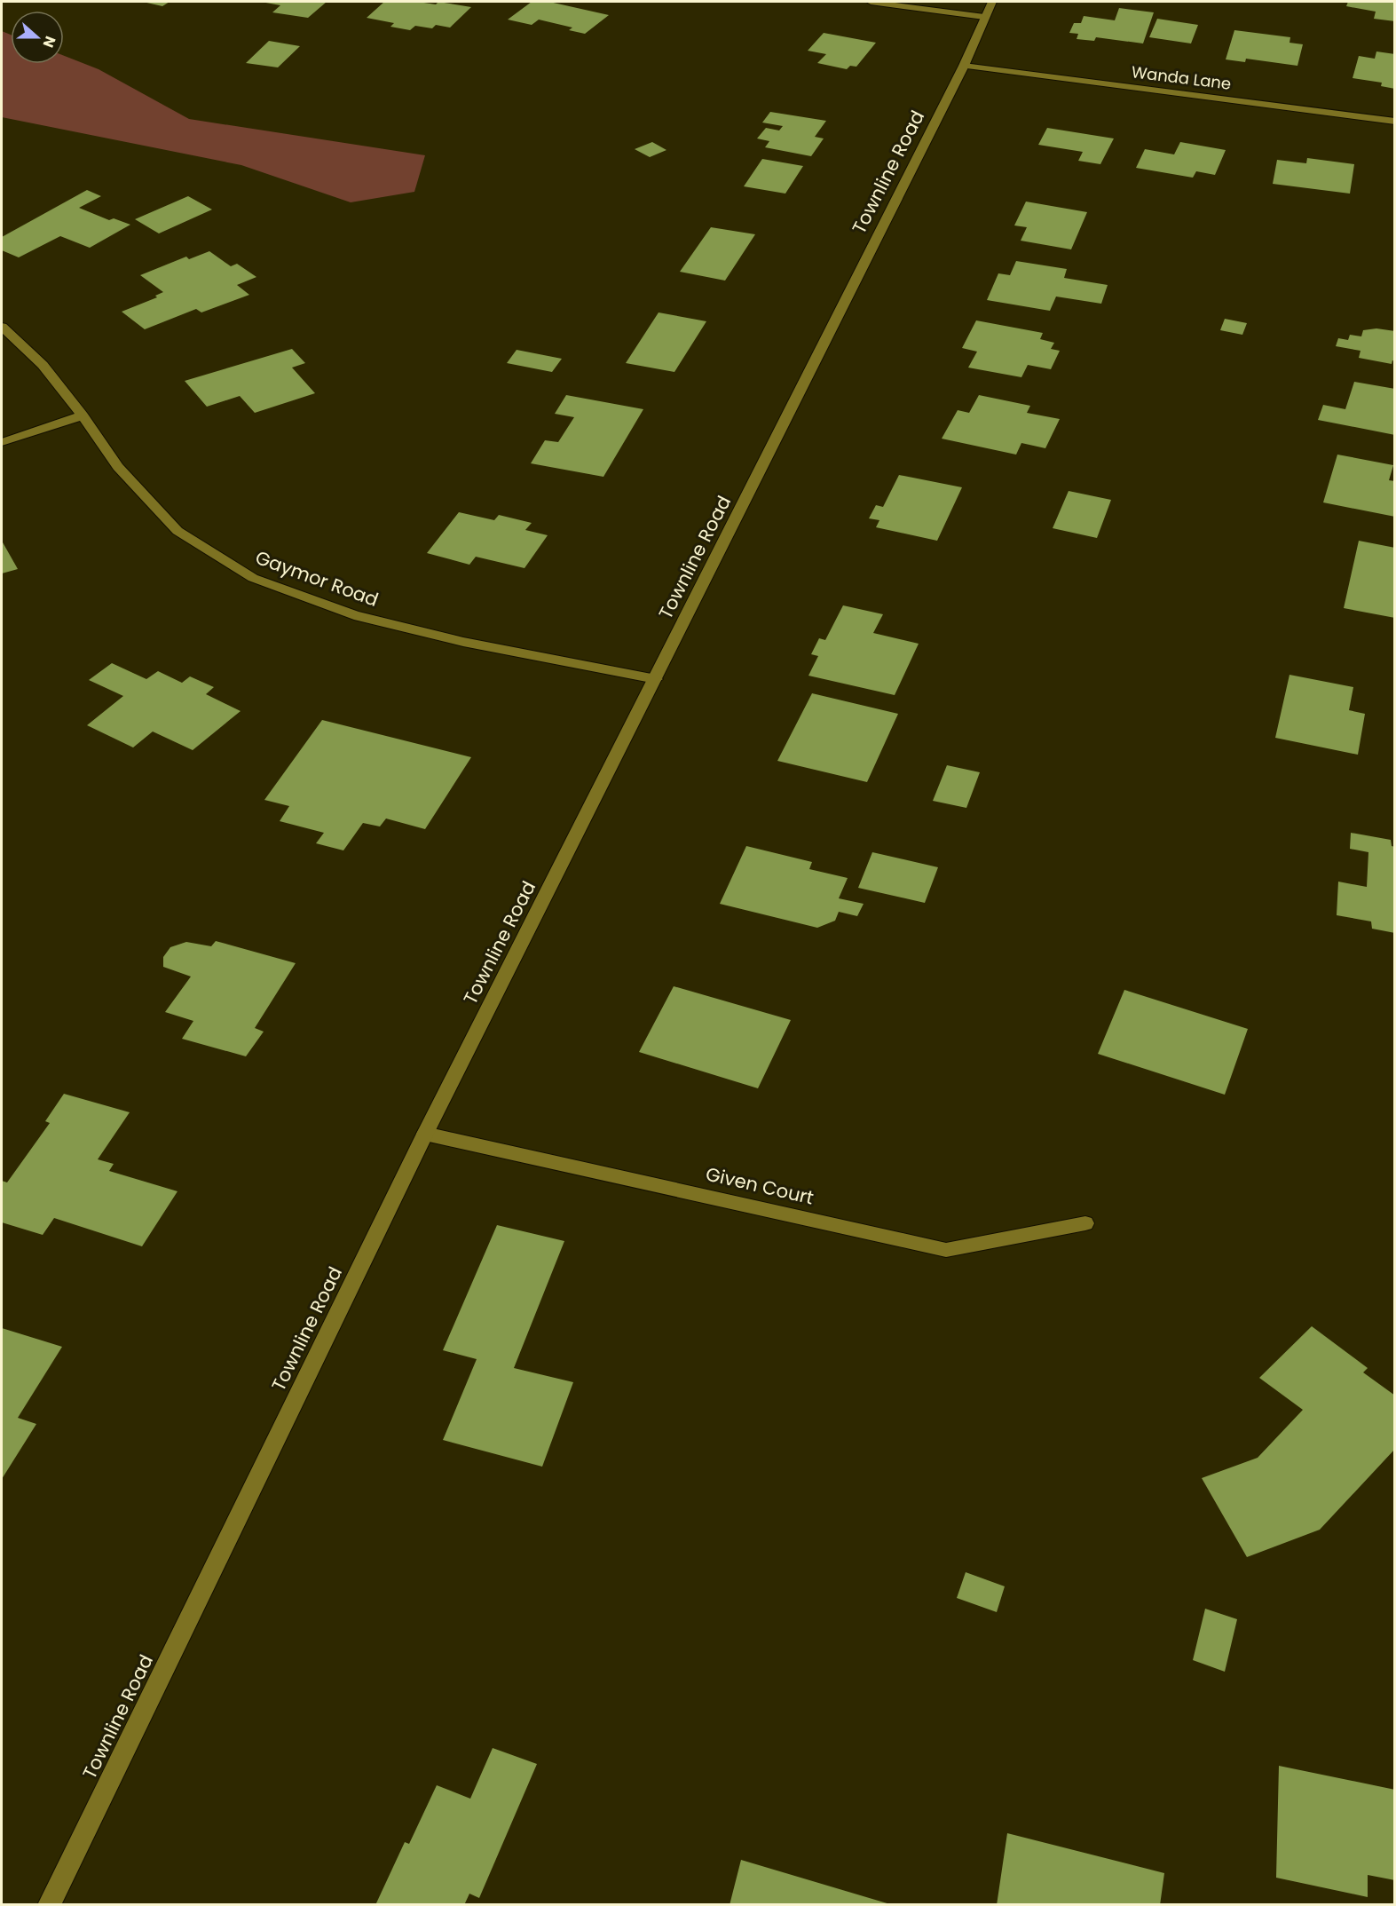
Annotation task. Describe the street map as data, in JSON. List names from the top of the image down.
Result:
{
  "streets": {
    "street": [
      "Wanda Lane",
      "Townline Road",
      "Gaymor Road",
      "Given Court"
    ]
  },
  "crossings": [
    ["Wanda Lane", "Townline Road"],
    ["Townline Road", "Gaymor Road"],
    ["Townline Road", "Given Court"]
  ],
  "north": "right"
}
